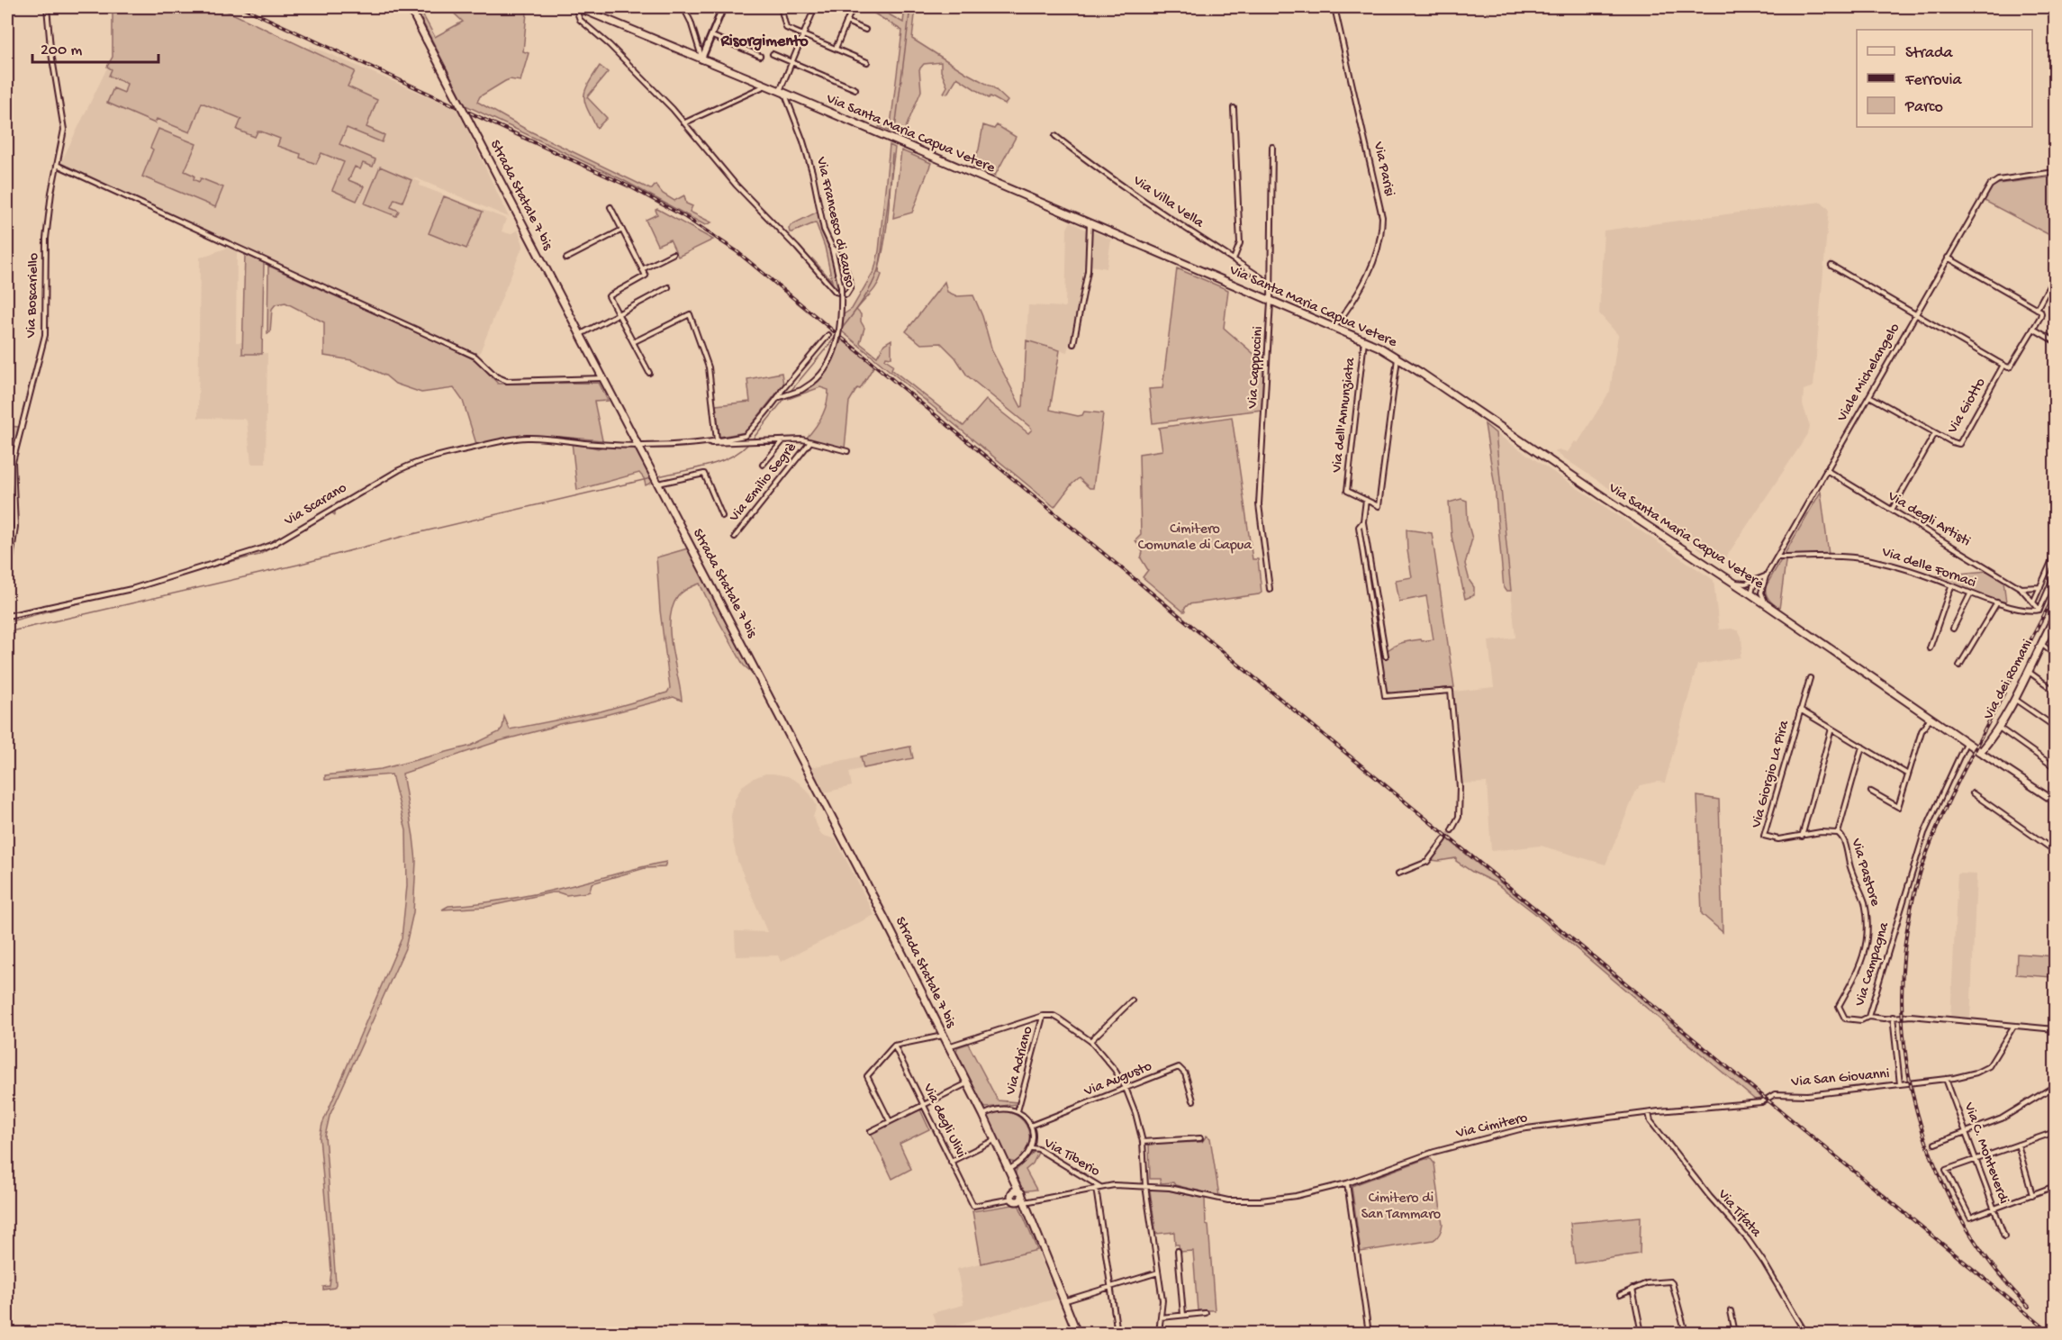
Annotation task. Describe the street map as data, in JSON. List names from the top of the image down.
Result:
{
  "streets": {
    "main road": ["Via Santa Maria Capua Vetere", "Strada Statale 7 bis", "Via dei Romani"],
    "street": [
      "Via Parisi",
      "Via Villa Vella",
      "Via Francesco di Rauso",
      "Via Boscariello",
      "Via Cappuccini",
      "Viale Michelangelo",
      "Via Giotto",
      "Via dell'Annunziata",
      "Via Emilio Segrè",
      "Via Scarano",
      "Via degli Artisti",
      "Via delle Fornaci",
      "Via Giorgio La Pira",
      "Via Pastore",
      "Via Campagna",
      "Via Adriano",
      "Via San Giovanni",
      "Via Augusto",
      "Via degli Ulivi",
      "Via Cimitero",
      "Via C. Monteverdi",
      "Via Tiberio",
      "Via Tifata"
    ]
  },
  "crossings": [
    ["Via Santa Maria Capua Vetere", "Via Parisi"],
    ["Via Santa Maria Capua Vetere", "Via Francesco di Rauso"],
    ["Via Santa Maria Capua Vetere", "Via Cappuccini"],
    ["Via Santa Maria Capua Vetere", "Via dell'Annunziata"],
    ["Via Santa Maria Capua Vetere", "Via dei Romani"],
    ["Via Santa Maria Capua Vetere", "Via Campagna"],
    ["Strada Statale 7 bis", "Via Scarano"],
    ["Strada Statale 7 bis", "Via degli Ulivi"],
    ["Strada Statale 7 bis", "Via Cimitero"],
    ["Via Villa Vella", "Via Cappuccini"],
    ["Viale Michelangelo", "Via degli Artisti"],
    ["Viale Michelangelo", "Via delle Fornaci"],
    ["Via Giotto", "Via degli Artisti"],
    ["Via degli Artisti", "Via delle Fornaci"],
    ["Via Giorgio La Pira", "Via Pastore"],
    ["Via Pastore", "Via Campagna"],
    ["Via Campagna", "Via San Giovanni"],
    ["Via San Giovanni", "Via Cimitero"],
    ["Via San Giovanni", "Via C. Monteverdi"],
    ["Via San Giovanni", "Via Tifata"],
    ["Via degli Ulivi", "Via Cimitero"],
    ["Via Cimitero", "Via Tiberio"],
    ["Via Cimitero", "Via Tifata"]
  ],
  "districts": ["Risorgimento"],
  "parks": ["Cimitero Comunale di Capua", "Cimitero di San Tammaro"],
  "legend": ["Strada", "Ferrovia", "Parco"],
  "scale_bar": "200 m"
}
